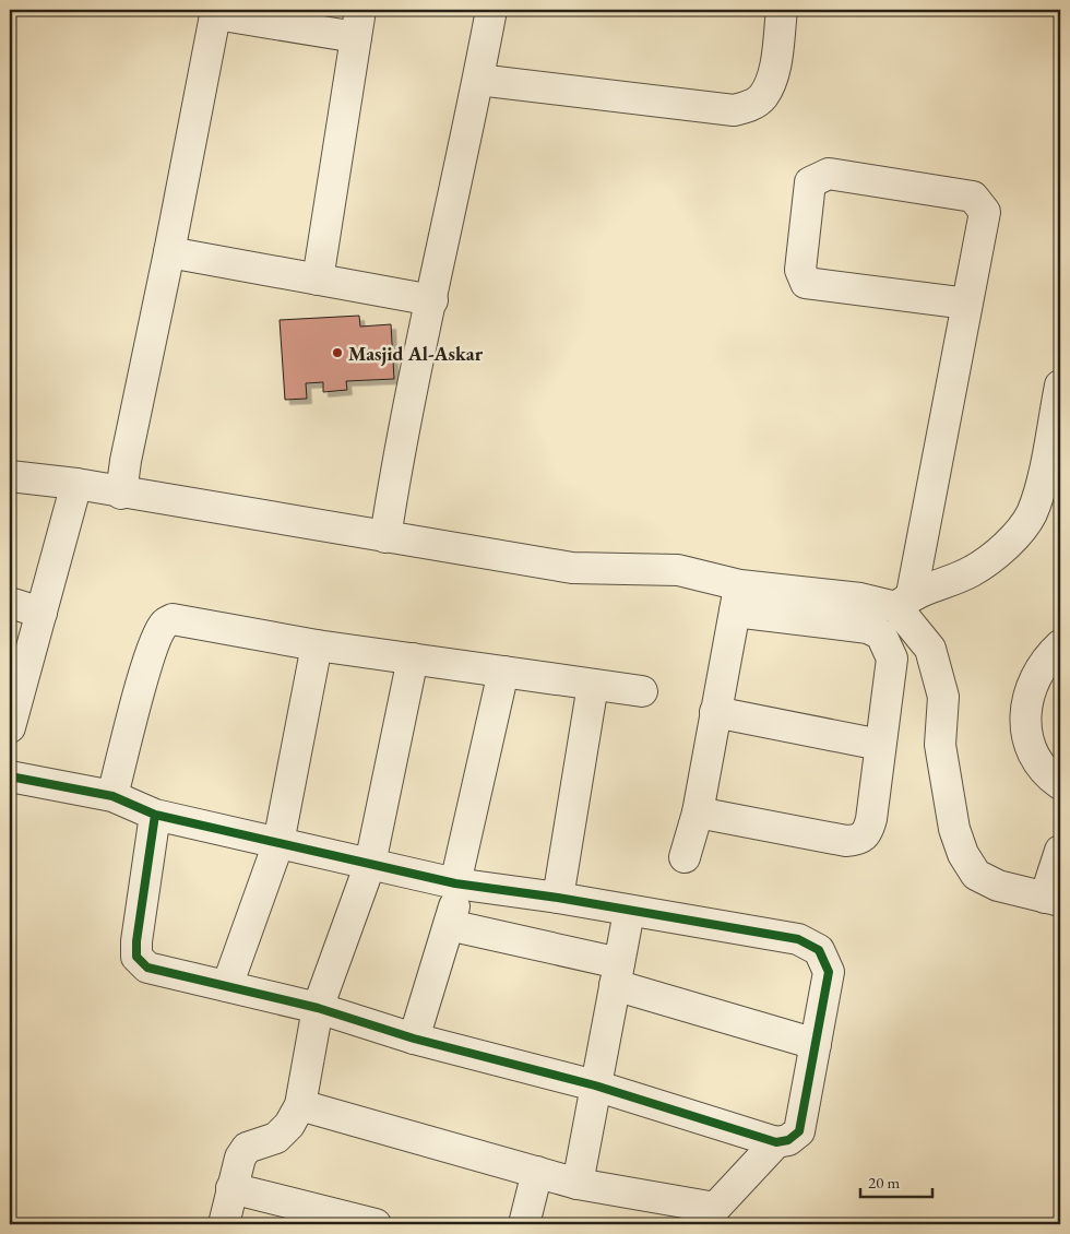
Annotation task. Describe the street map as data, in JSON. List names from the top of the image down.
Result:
{
  "places": ["Masjid Al-Askar"],
  "scale_bar": "20 m"
}
